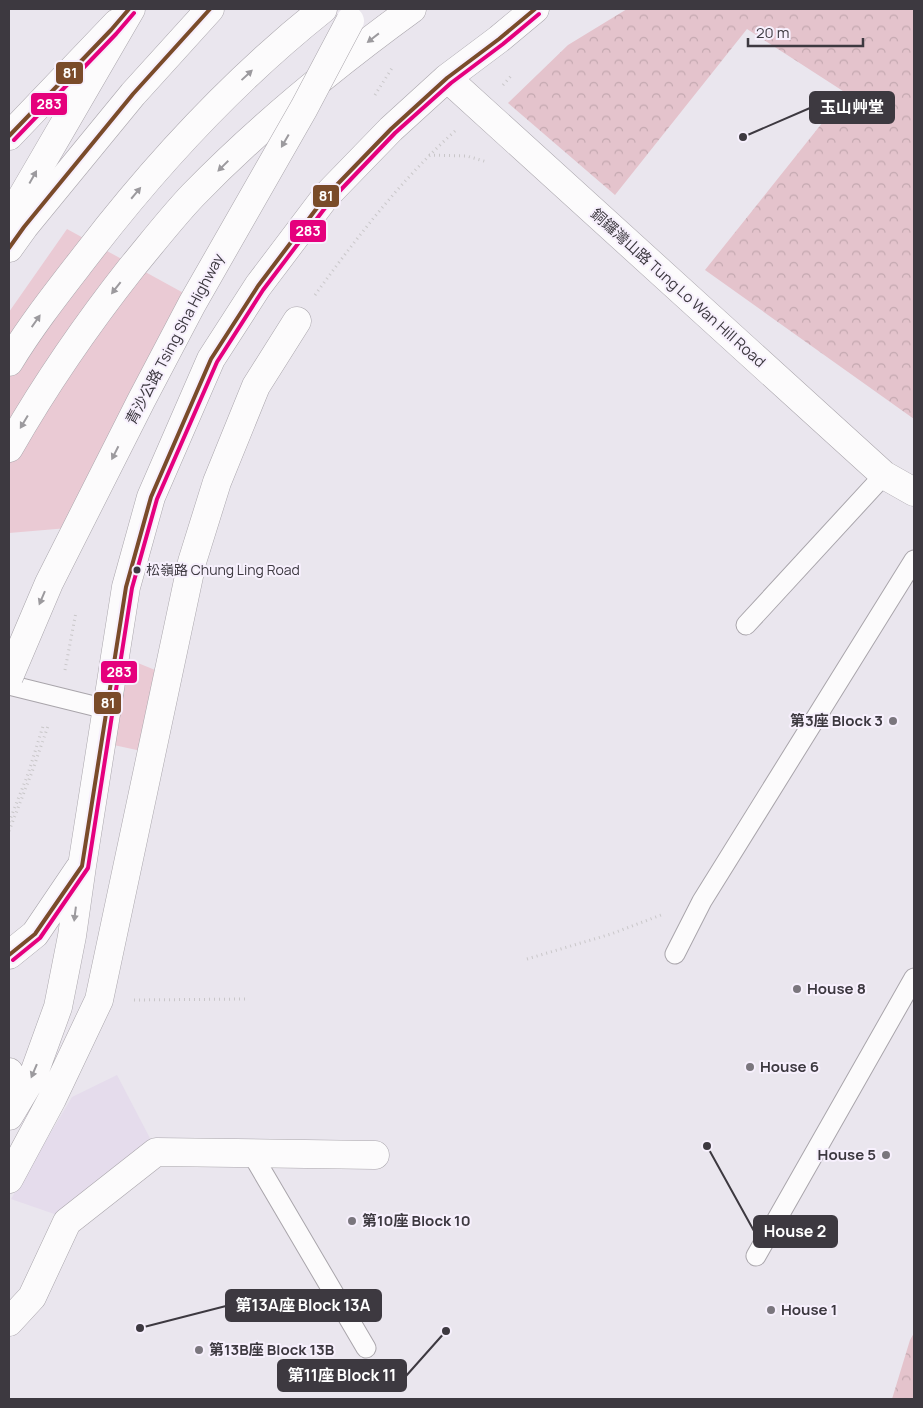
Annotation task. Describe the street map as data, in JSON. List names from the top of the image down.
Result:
{
  "streets": {
    "main road": ["銅鑼灣山路 Tung Lo Wan Hill Road", "青沙公路 Tsing Sha Highway"]
  },
  "places": [
    "玉山艸堂",
    "松嶺路 Chung Ling Road",
    "第3座 Block 3",
    "House 8",
    "House 6",
    "House 2",
    "House 5",
    "第10座 Block 10",
    "House 1",
    "第13A座 Block 13A",
    "第11座 Block 11",
    "第13B座 Block 13B"
  ],
  "lines": ["transit line 81", "transit line 283"],
  "scale_bar": "20 m"
}
